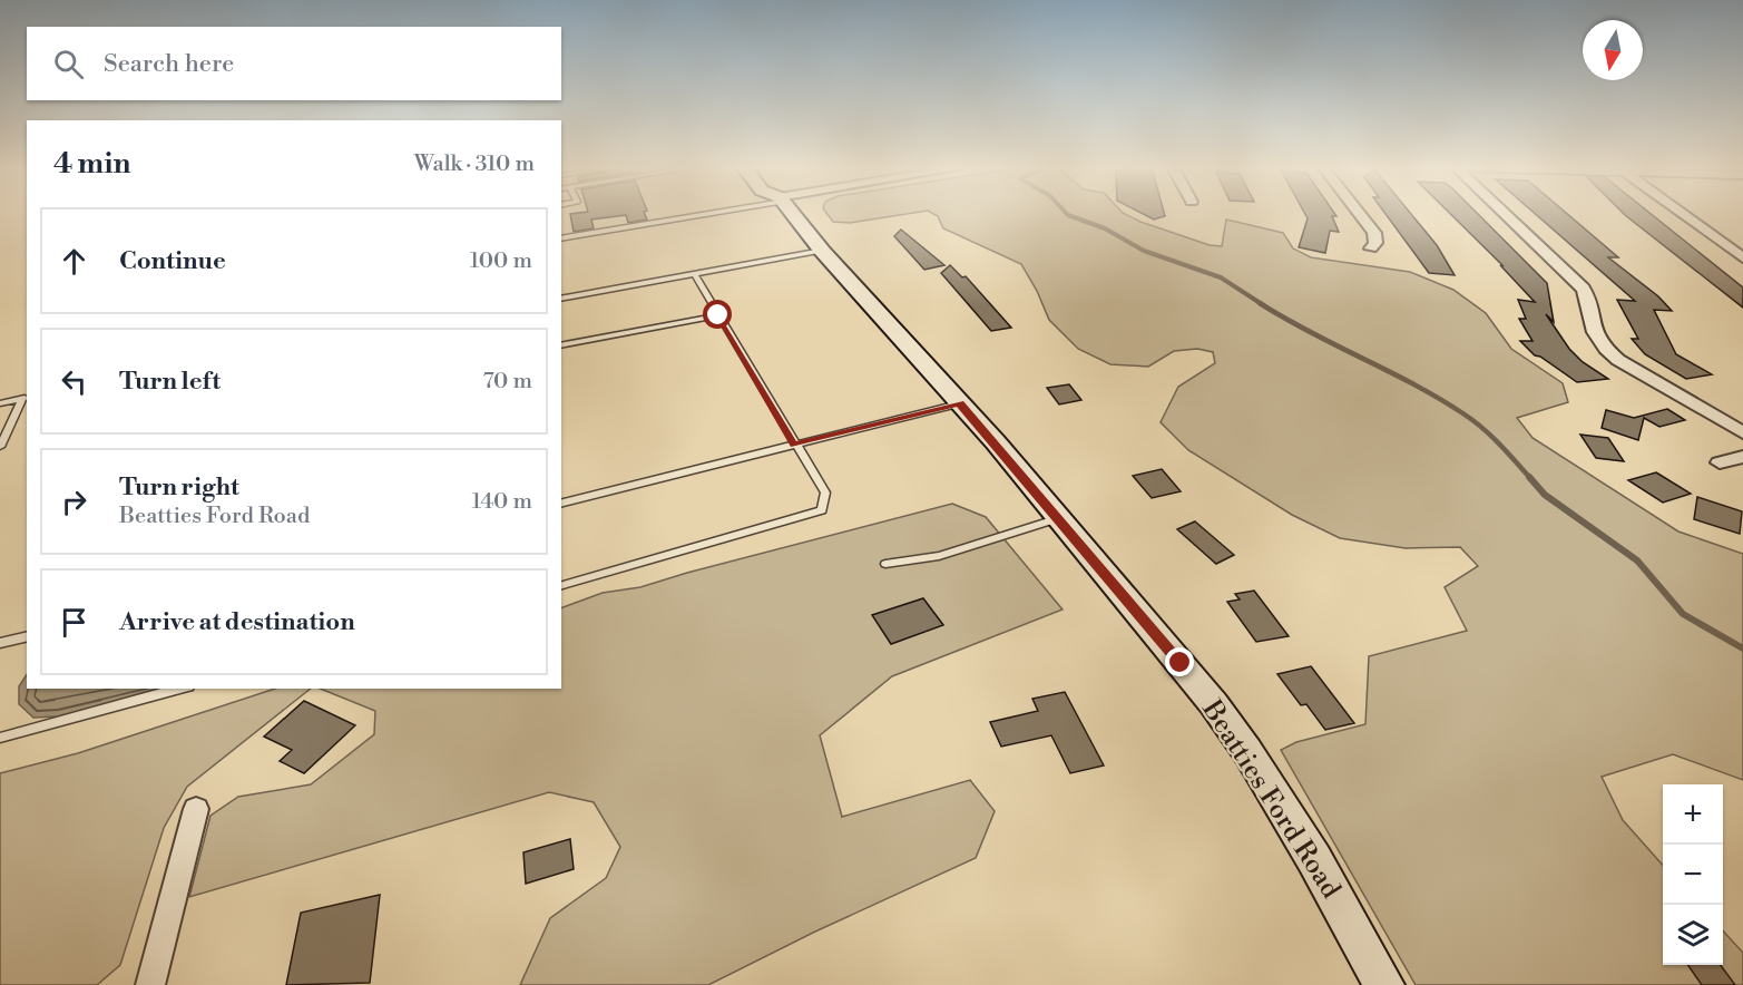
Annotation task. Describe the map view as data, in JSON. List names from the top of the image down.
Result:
{
  "streets": {
    "main road": ["Beatties Ford Road"]
  },
  "north": "bottom",
  "page": {
    "search": "Search here",
    "heading": ["4 min", "Walk · 310 m"],
    "list": [
      ["Continue", "100 m"],
      ["Turn left", "70 m"],
      ["Turn right", "Beatties Ford Road", "140 m"],
      "Arrive at destination"
    ],
    "map_buttons": ["+", "−"]
  }
}
